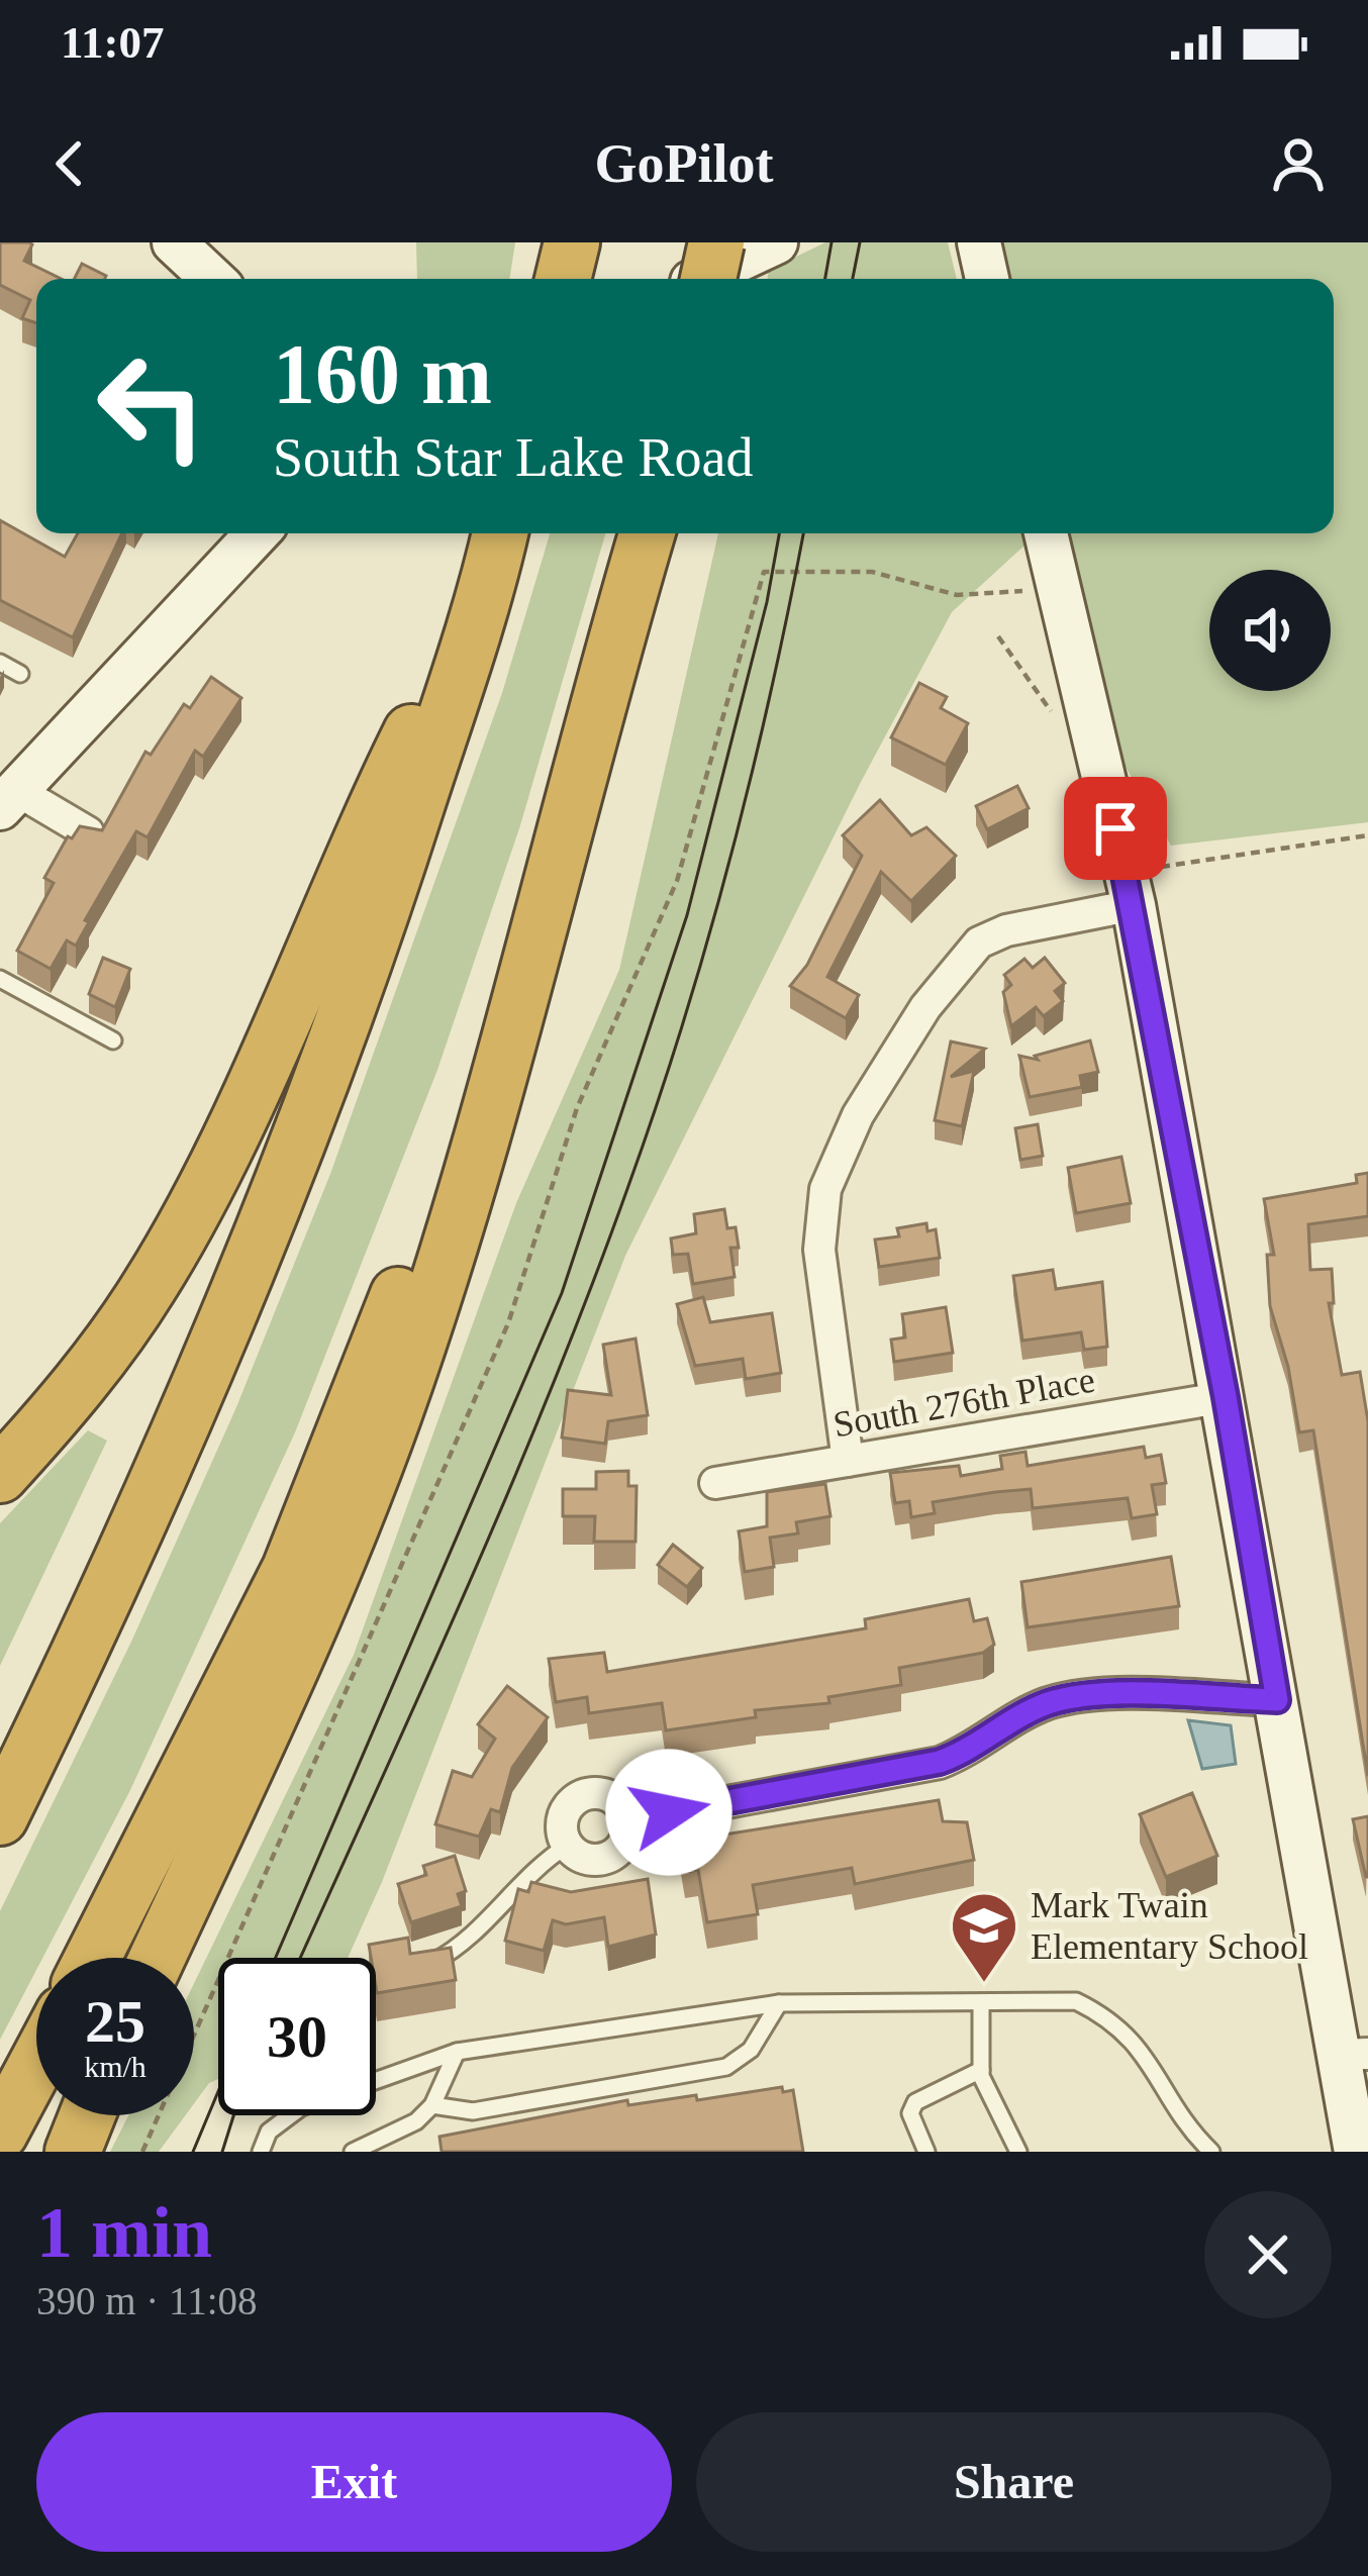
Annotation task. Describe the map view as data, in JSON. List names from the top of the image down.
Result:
{
  "streets": {
    "street": ["South 276th Place"]
  },
  "places": {
    "school or university": ["Mark Twain Elementary School"]
  },
  "page": {
    "status": "11:07",
    "header": "GoPilot",
    "turn": ["160 m", "South Star Lake Road"],
    "speed": "25 km/h",
    "limit": "30",
    "heading": ["1 min", "390 m · 11:08"],
    "buttons": ["Exit", "Share"]
  }
}
